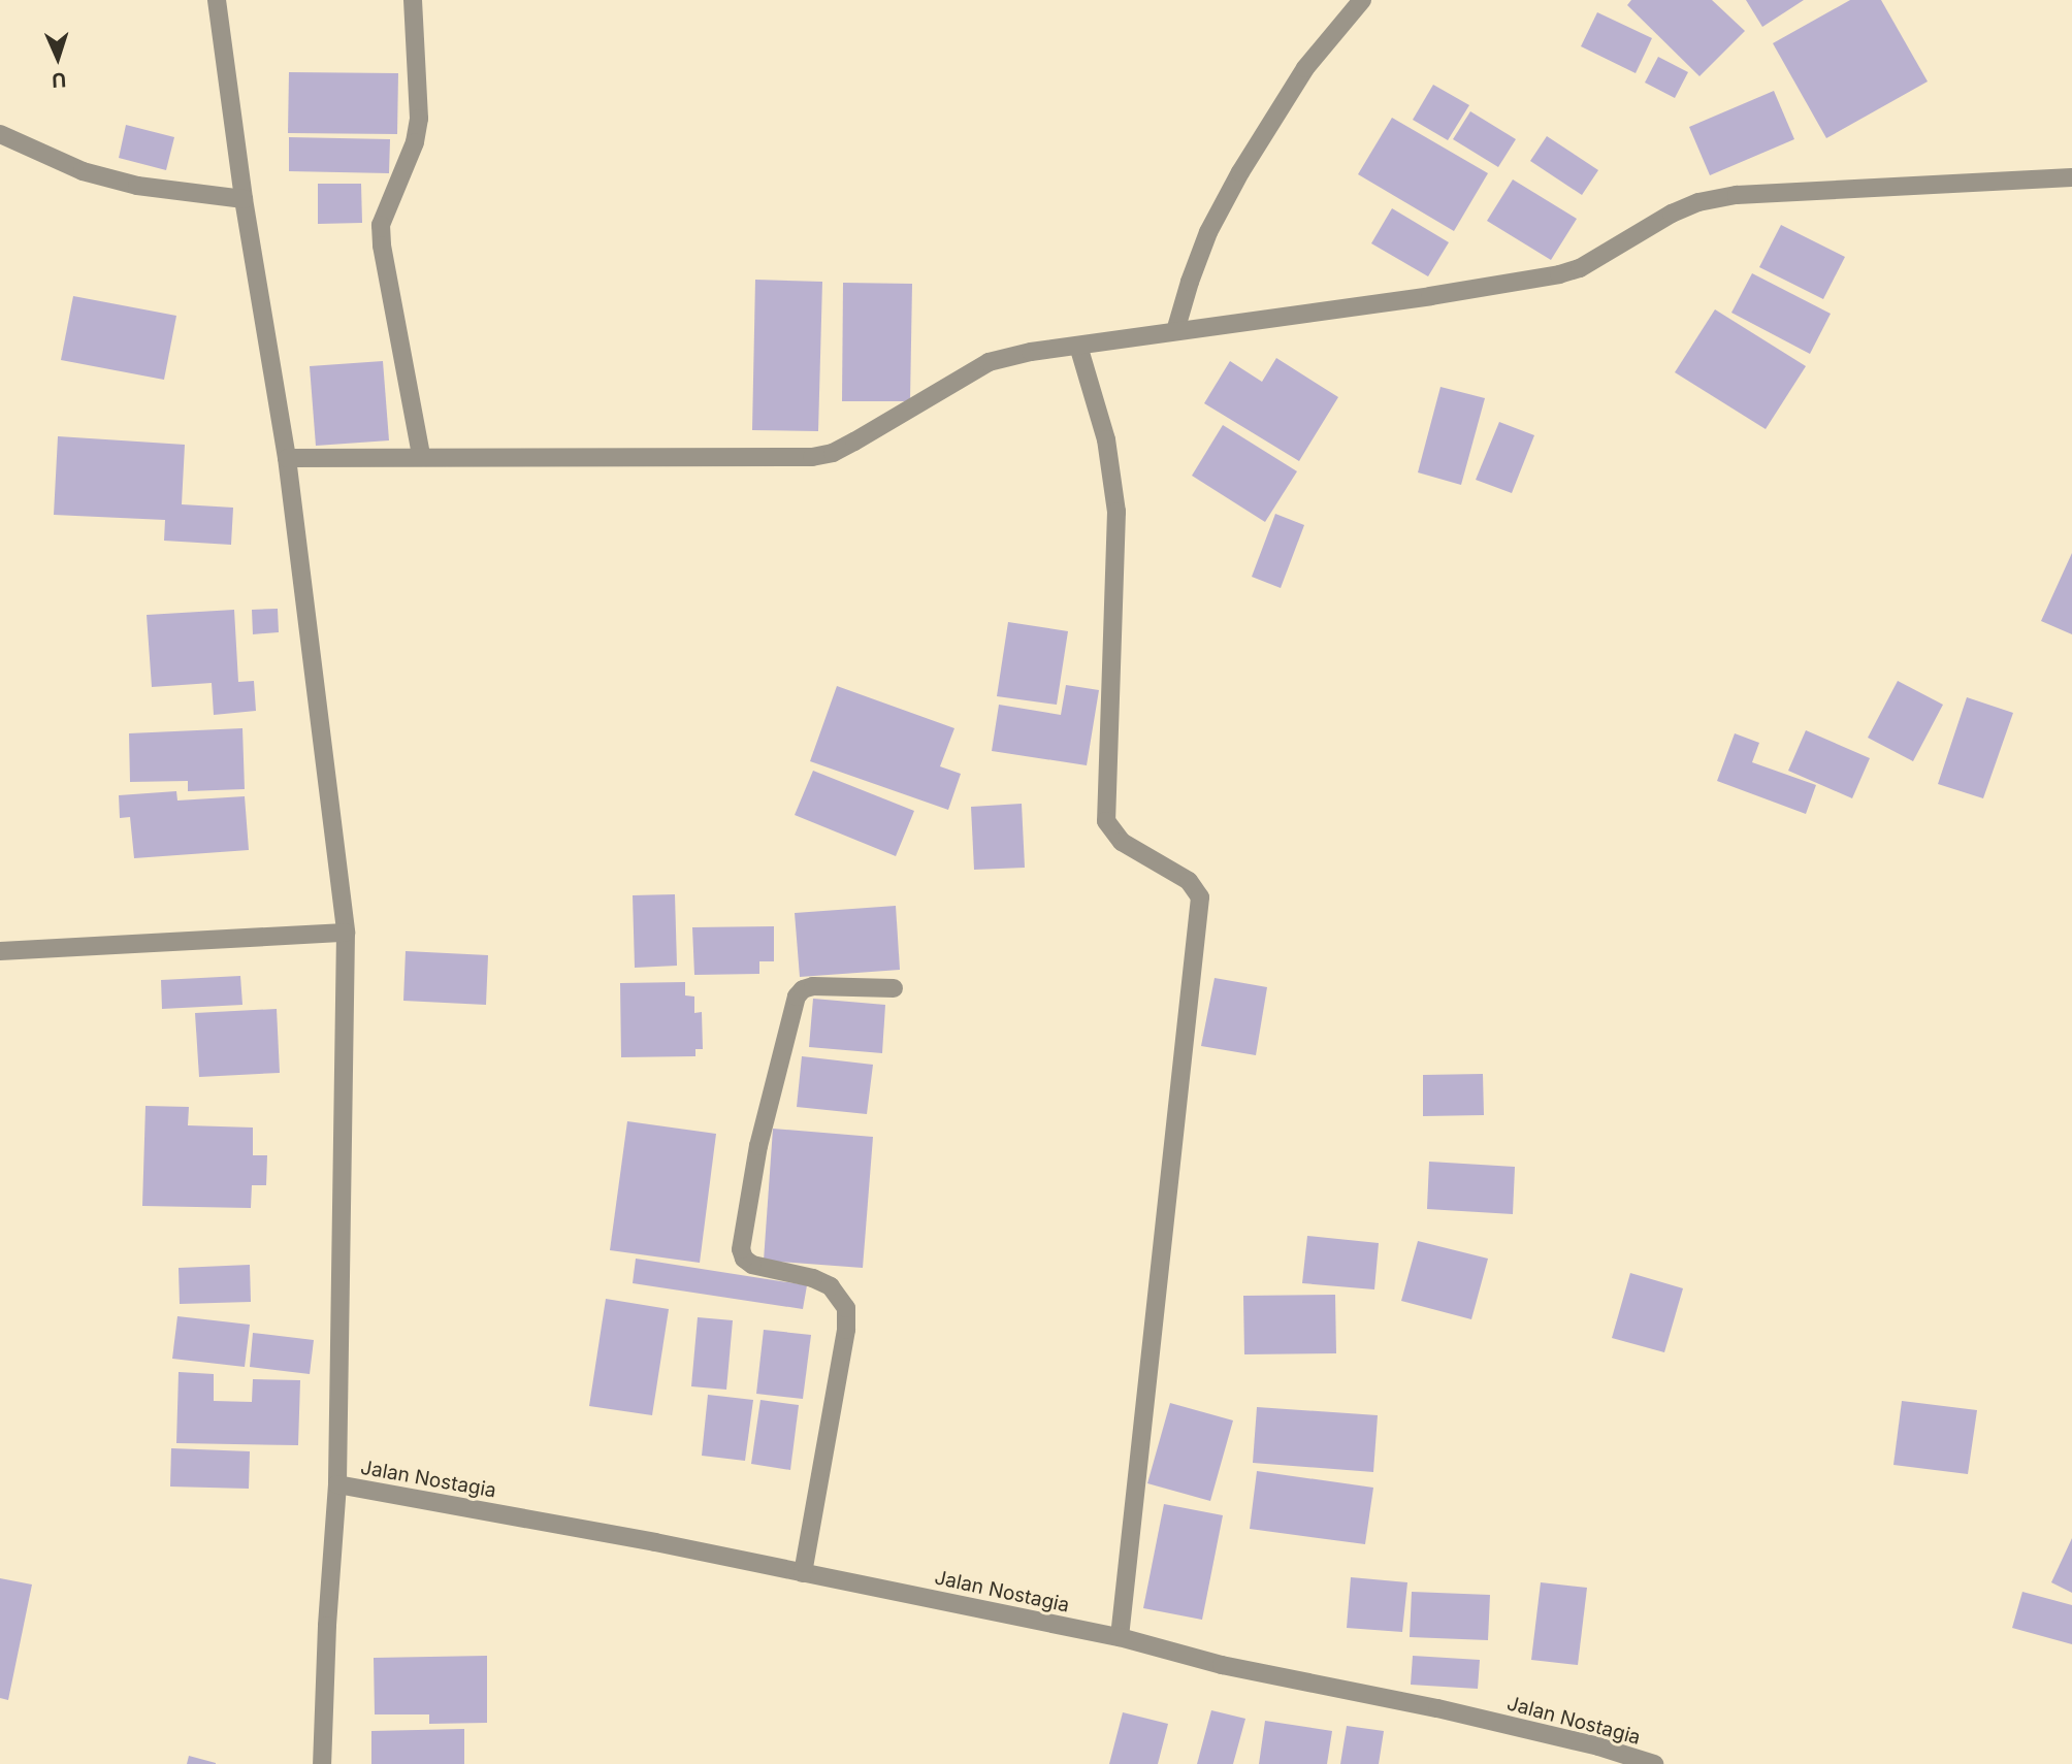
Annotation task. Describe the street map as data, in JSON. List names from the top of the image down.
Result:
{
  "streets": {
    "street": ["Jalan Nostagia"]
  },
  "north": "bottom"
}
